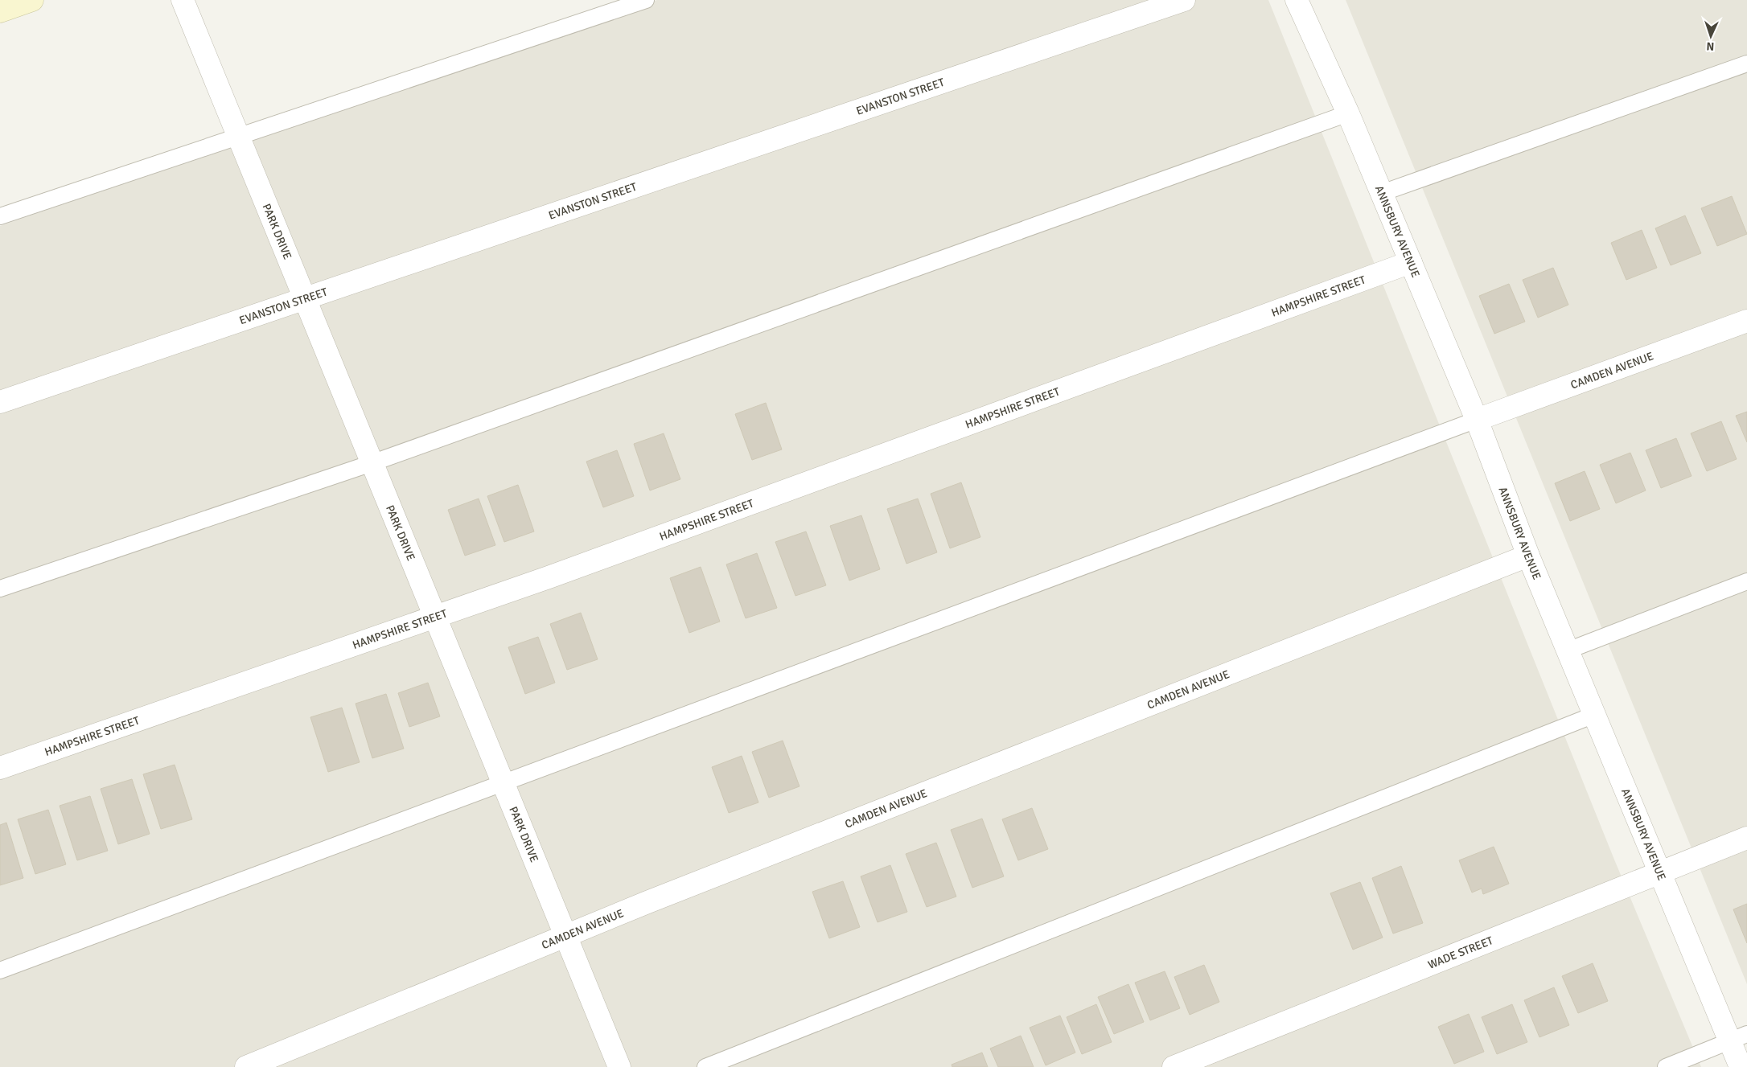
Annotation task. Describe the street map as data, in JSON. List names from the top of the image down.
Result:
{
  "streets": {
    "street": [
      "EVANSTON STREET",
      "ANNSBURY AVENUE",
      "PARK DRIVE",
      "HAMPSHIRE STREET",
      "CAMDEN AVENUE",
      "WADE STREET"
    ]
  },
  "crossings": [
    ["EVANSTON STREET", "PARK DRIVE"],
    ["ANNSBURY AVENUE", "HAMPSHIRE STREET"],
    ["ANNSBURY AVENUE", "CAMDEN AVENUE"],
    ["ANNSBURY AVENUE", "WADE STREET"],
    ["PARK DRIVE", "HAMPSHIRE STREET"],
    ["PARK DRIVE", "CAMDEN AVENUE"]
  ],
  "north": "bottom"
}
